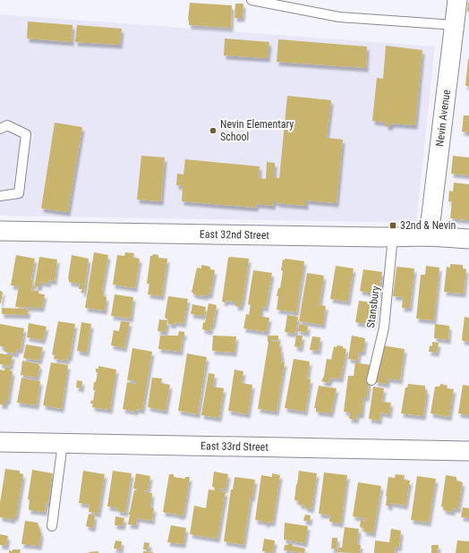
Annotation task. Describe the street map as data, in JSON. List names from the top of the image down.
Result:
{
  "streets": {
    "street": ["Nevin Avenue", "East 32nd Street", "East 33rd Street"],
    "lane": ["Stansbury"]
  },
  "crossings": [
    ["Nevin Avenue", "East 32nd Street"],
    ["East 32nd Street", "Stansbury"]
  ],
  "places": {
    "other": ["Nevin Elementary School"],
    "transit": ["32nd & Nevin"]
  }
}
